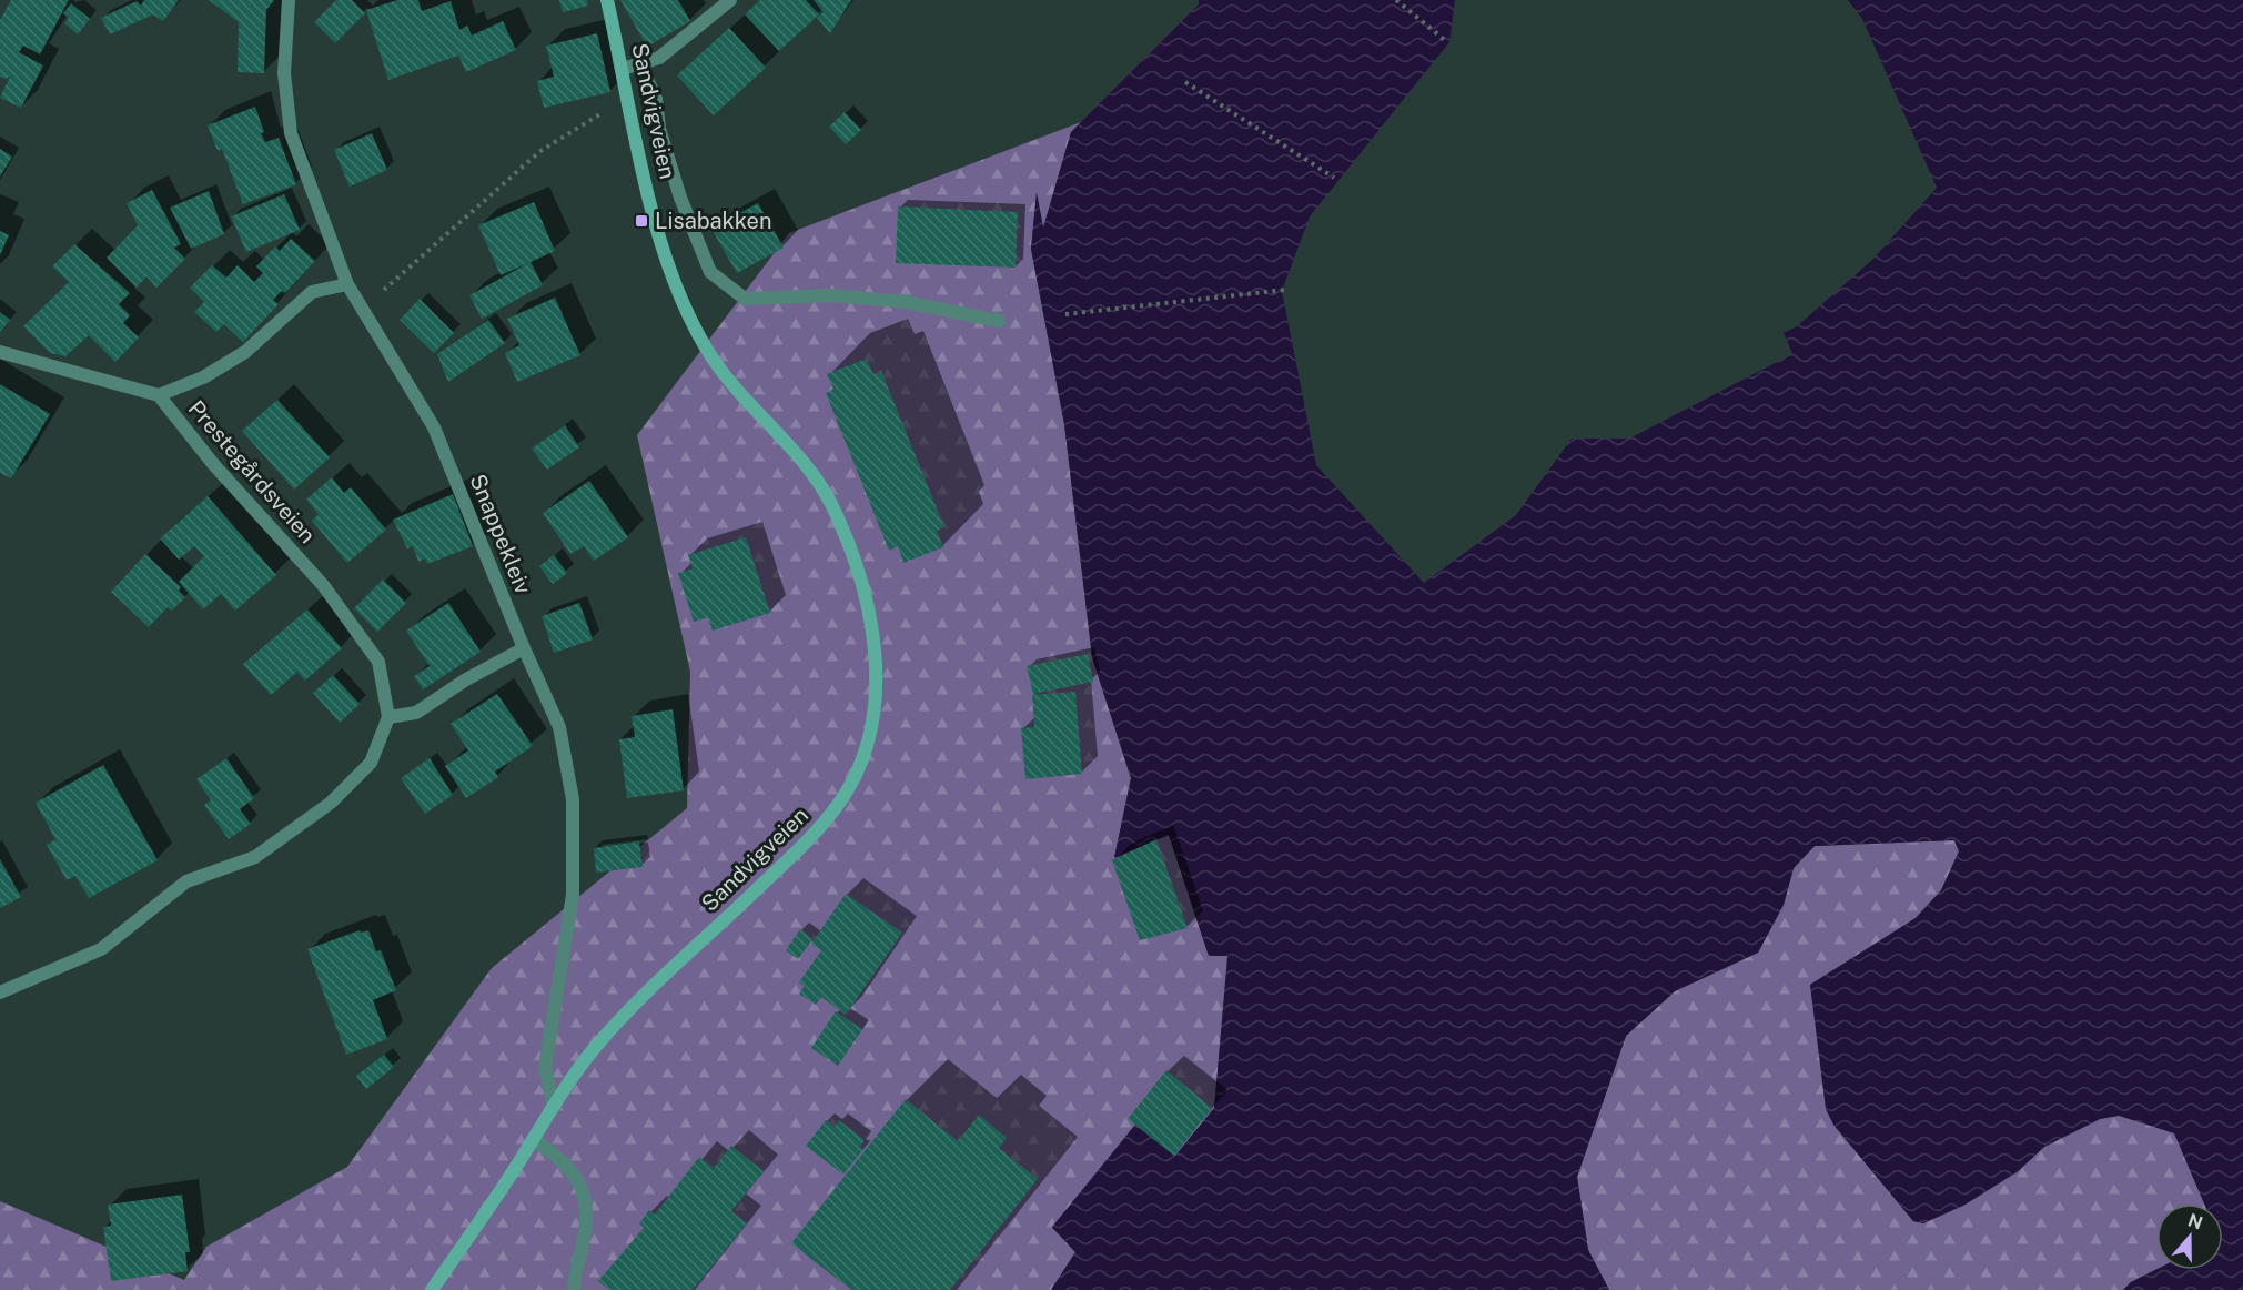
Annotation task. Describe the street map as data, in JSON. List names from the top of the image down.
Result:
{
  "streets": {
    "main road": ["Sandvigveien"],
    "street": ["Prestegårdsveien", "Snappekleiv"]
  },
  "crossings": [
    ["Sandvigveien", "Snappekleiv"]
  ],
  "places": {
    "transit": ["Lisabakken"]
  },
  "north": "top"
}
